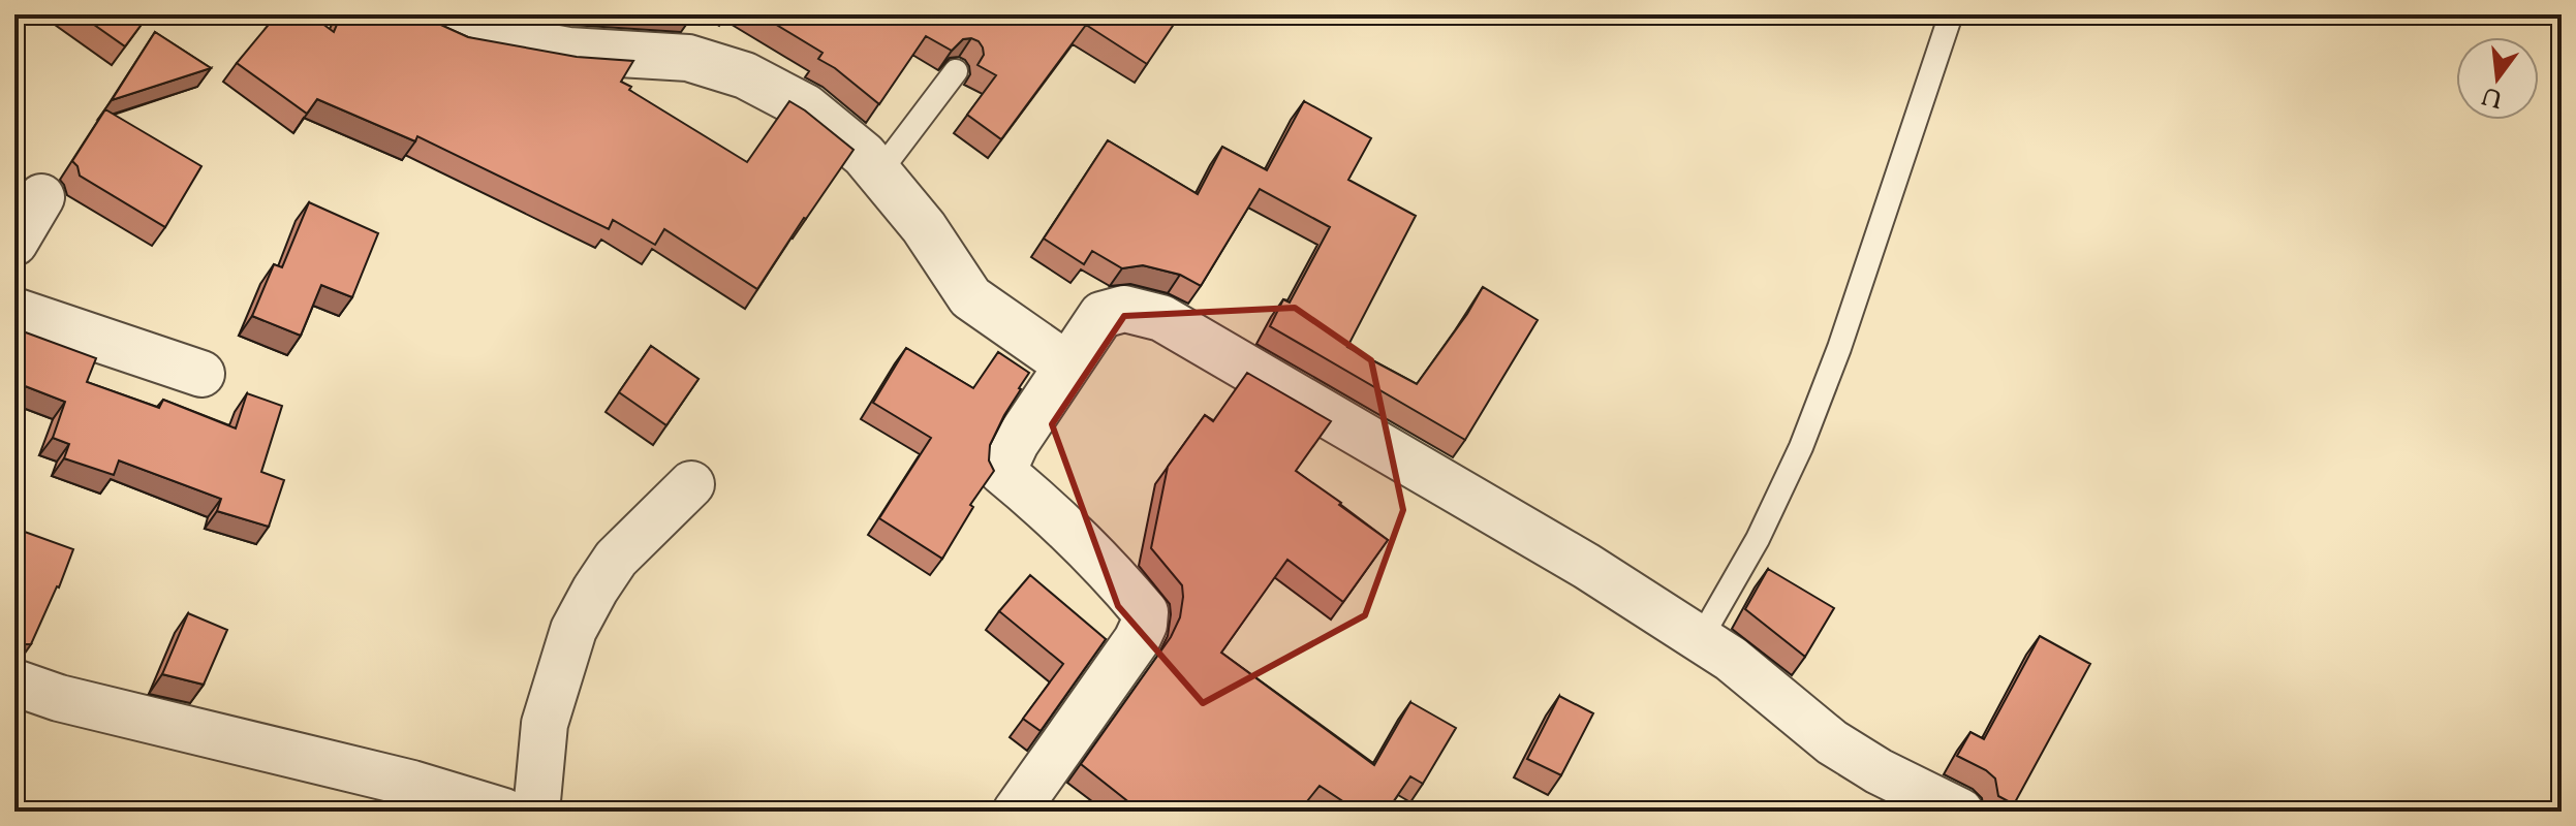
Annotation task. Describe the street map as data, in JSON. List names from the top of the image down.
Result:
{
  "north": "bottom"
}
